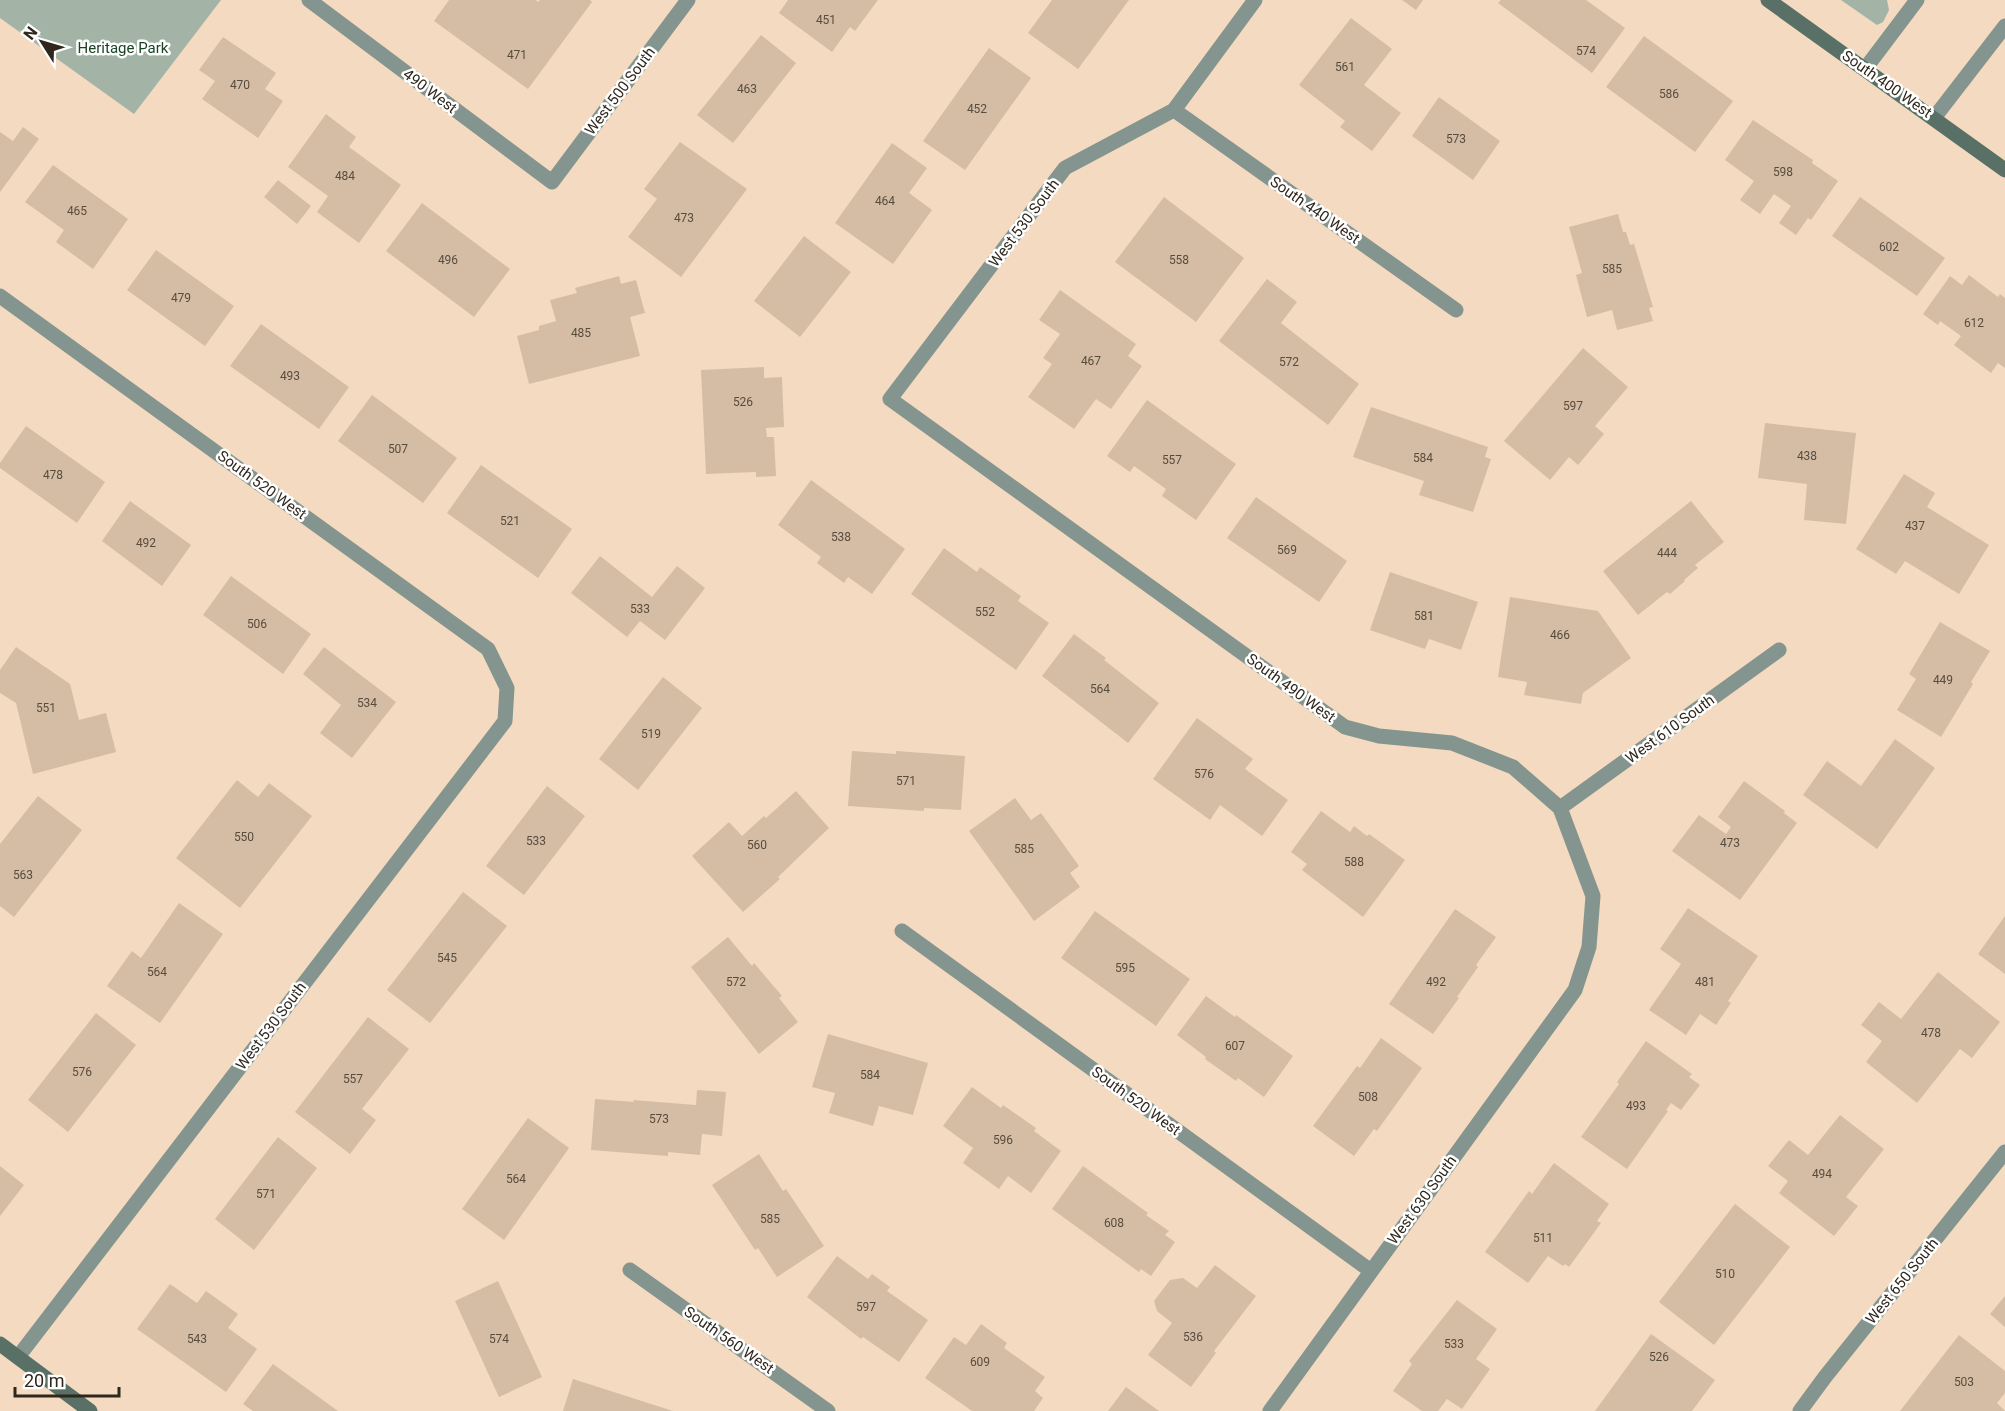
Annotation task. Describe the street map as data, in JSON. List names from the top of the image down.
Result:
{
  "streets": {
    "main road": ["South 400 West"],
    "street": [
      "490 West",
      "West 500 South",
      "South 440 West",
      "West 530 South",
      "South 520 West",
      "South 490 West",
      "West 610 South",
      "West 630 South",
      "West 650 South",
      "South 560 West"
    ]
  },
  "crossings": [
    ["490 West", "West 500 South"],
    ["South 440 West", "West 530 South"],
    ["West 530 South", "South 520 West"],
    ["West 530 South", "South 490 West"],
    ["South 520 West", "West 630 South"],
    ["South 490 West", "West 610 South"],
    ["South 490 West", "West 630 South"]
  ],
  "parks": ["Heritage Park"],
  "house_numbers": [
    "451",
    "574",
    "471",
    "561",
    "470",
    "463",
    "586",
    "452",
    "573",
    "598",
    "484",
    "464",
    "465",
    "473",
    "602",
    "496",
    "558",
    "585",
    "479",
    "612",
    "485",
    "467",
    "572",
    "493",
    "526",
    "597",
    "507",
    "438",
    "584",
    "557",
    "478",
    "521",
    "437",
    "538",
    "492",
    "569",
    "444",
    "533",
    "552",
    "581",
    "506",
    "466",
    "449",
    "564",
    "534",
    "551",
    "519",
    "576",
    "571",
    "550",
    "533",
    "473",
    "560",
    "585",
    "588",
    "563",
    "545",
    "595",
    "564",
    "572",
    "492",
    "481",
    "478",
    "607",
    "576",
    "584",
    "557",
    "508",
    "493",
    "573",
    "596",
    "494",
    "564",
    "571",
    "585",
    "608",
    "511",
    "510",
    "597",
    "536",
    "543",
    "574",
    "533",
    "526",
    "609",
    "503"
  ],
  "scale_bar": "20 m",
  "north": "top left"
}
